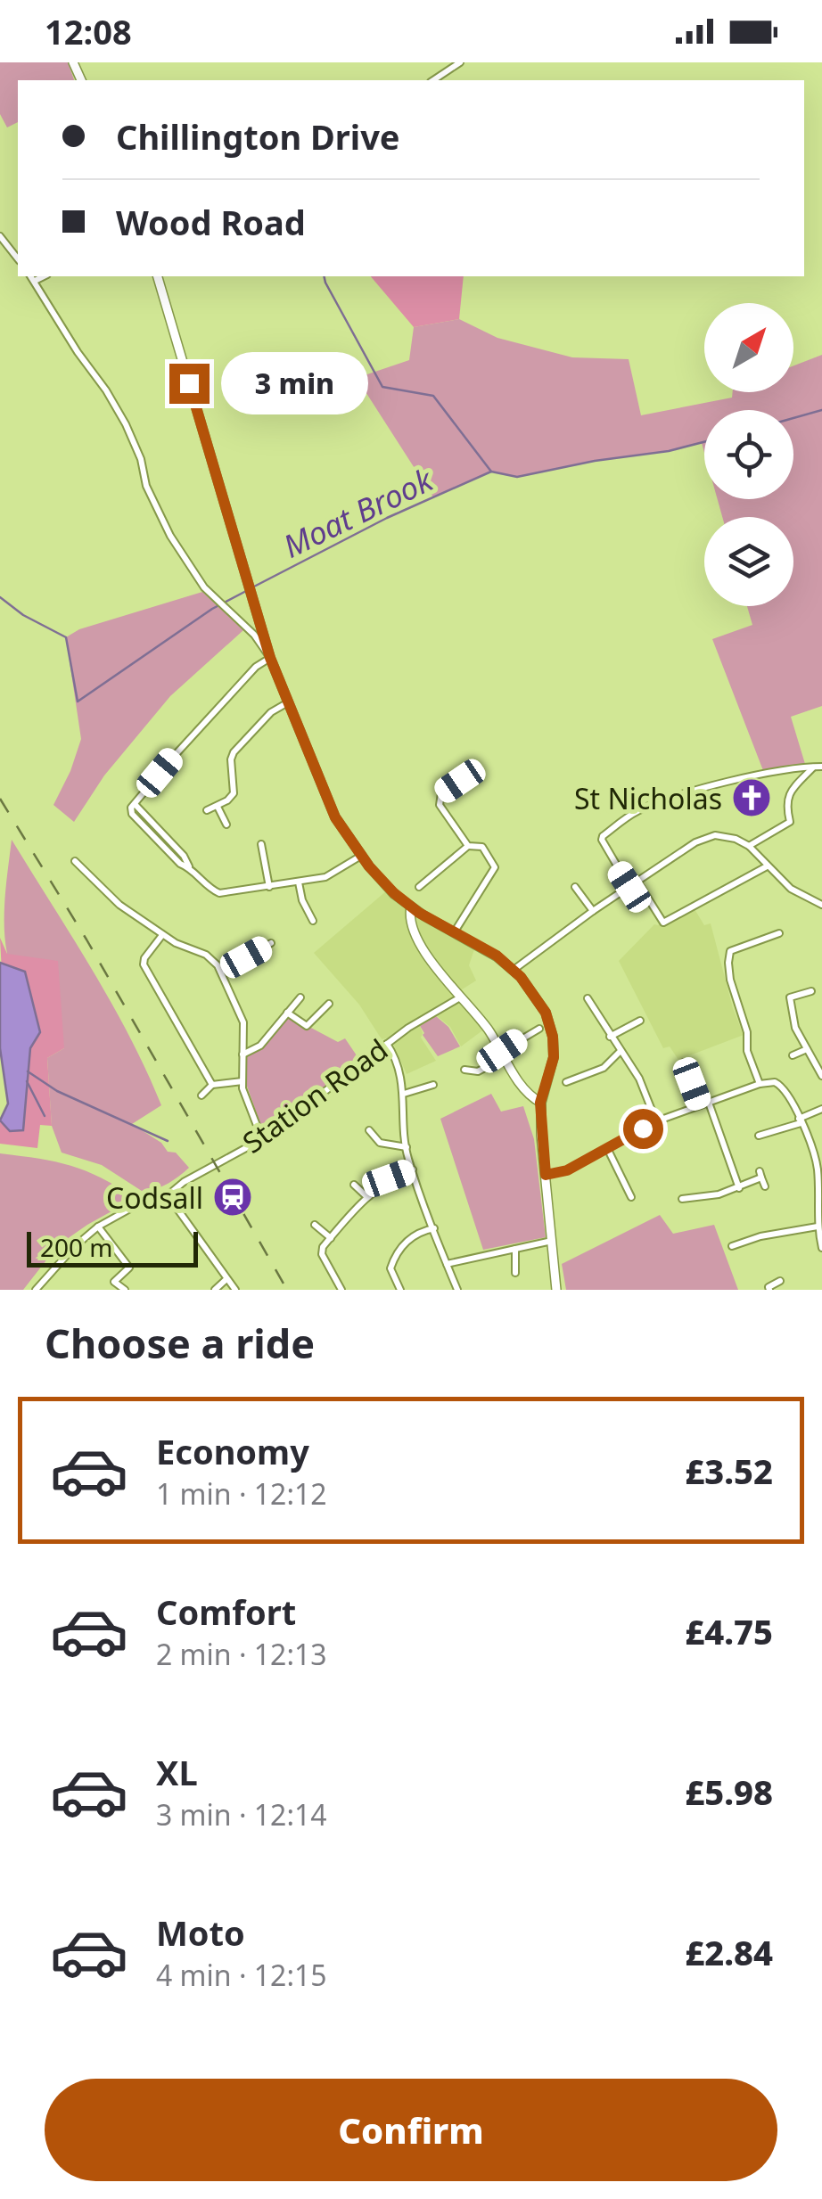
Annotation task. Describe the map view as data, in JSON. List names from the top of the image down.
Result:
{
  "streets": {
    "street": ["Station Road"]
  },
  "water": ["Moat Brook"],
  "places": {
    "church": ["St Nicholas"],
    "station": ["Codsall"]
  },
  "scale_bar": "200 m",
  "north": "top right",
  "page": {
    "status": "12:08",
    "banner": ["Chillington Drive", "Wood Road"],
    "bubble": "3 min",
    "scale": "200 m",
    "heading": "Choose a ride",
    "list": [
      {
        "name": "Economy",
        "note": "1 min · 12:12",
        "value": "£3.52"
      },
      {
        "name": "Comfort",
        "note": "2 min · 12:13",
        "value": "£4.75"
      },
      {
        "name": "XL",
        "note": "3 min · 12:14",
        "value": "£5.98"
      },
      {
        "name": "Moto",
        "note": "4 min · 12:15",
        "value": "£2.84"
      }
    ],
    "buttons": "Confirm"
  }
}
